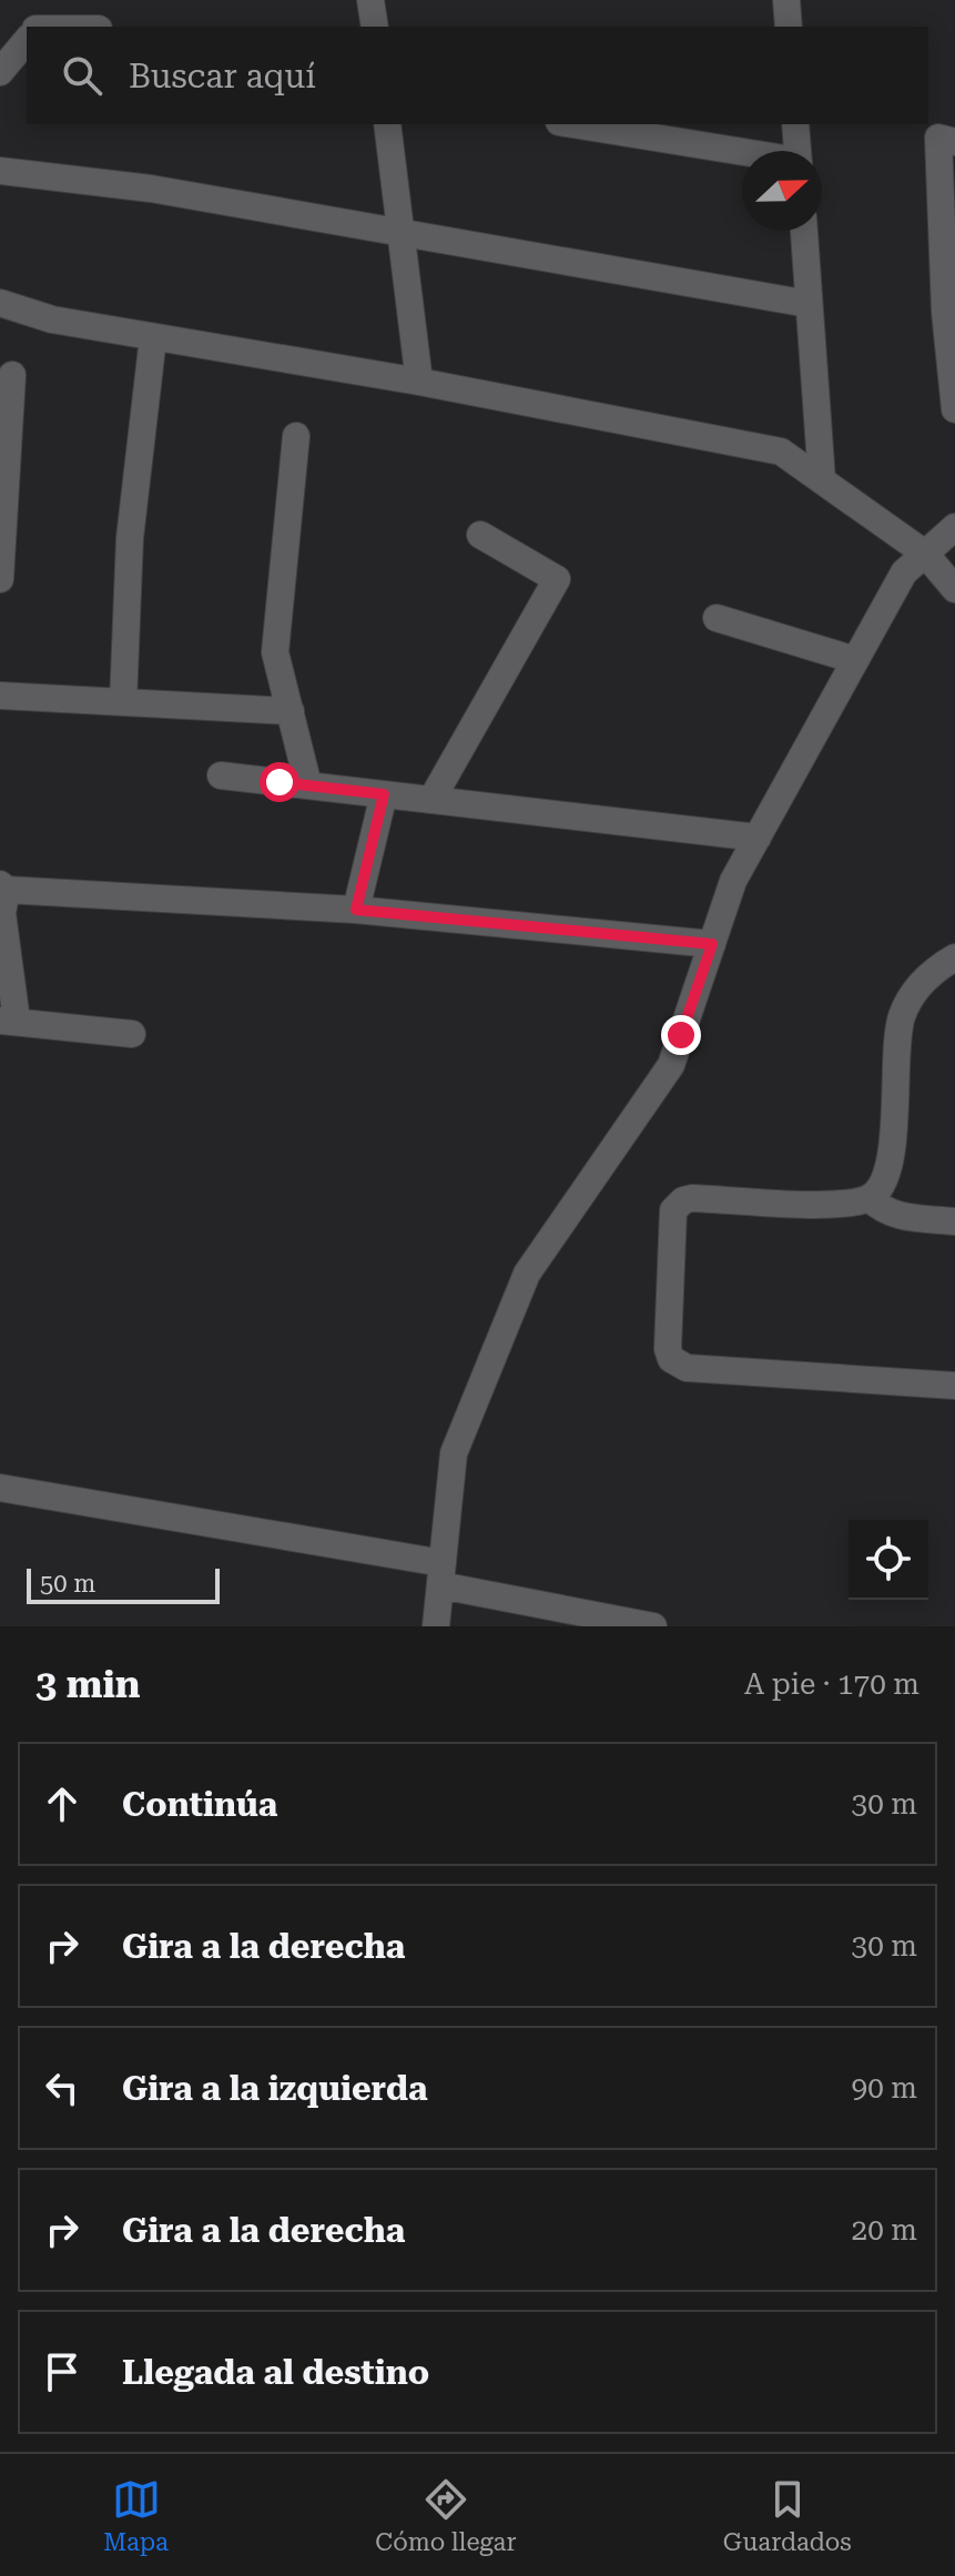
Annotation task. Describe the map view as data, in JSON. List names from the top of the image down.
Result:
{
  "scale_bar": "50 m",
  "north": "right",
  "page": {
    "search": "Buscar aquí",
    "scale": "50 m",
    "heading": ["3 min", "A pie · 170 m"],
    "list": [
      ["Continúa", "30 m"],
      ["Gira a la derecha", "30 m"],
      ["Gira a la izquierda", "90 m"],
      ["Gira a la derecha", "20 m"],
      "Llegada al destino"
    ],
    "nav": ["Mapa", "Cómo llegar", "Guardados"]
  }
}
